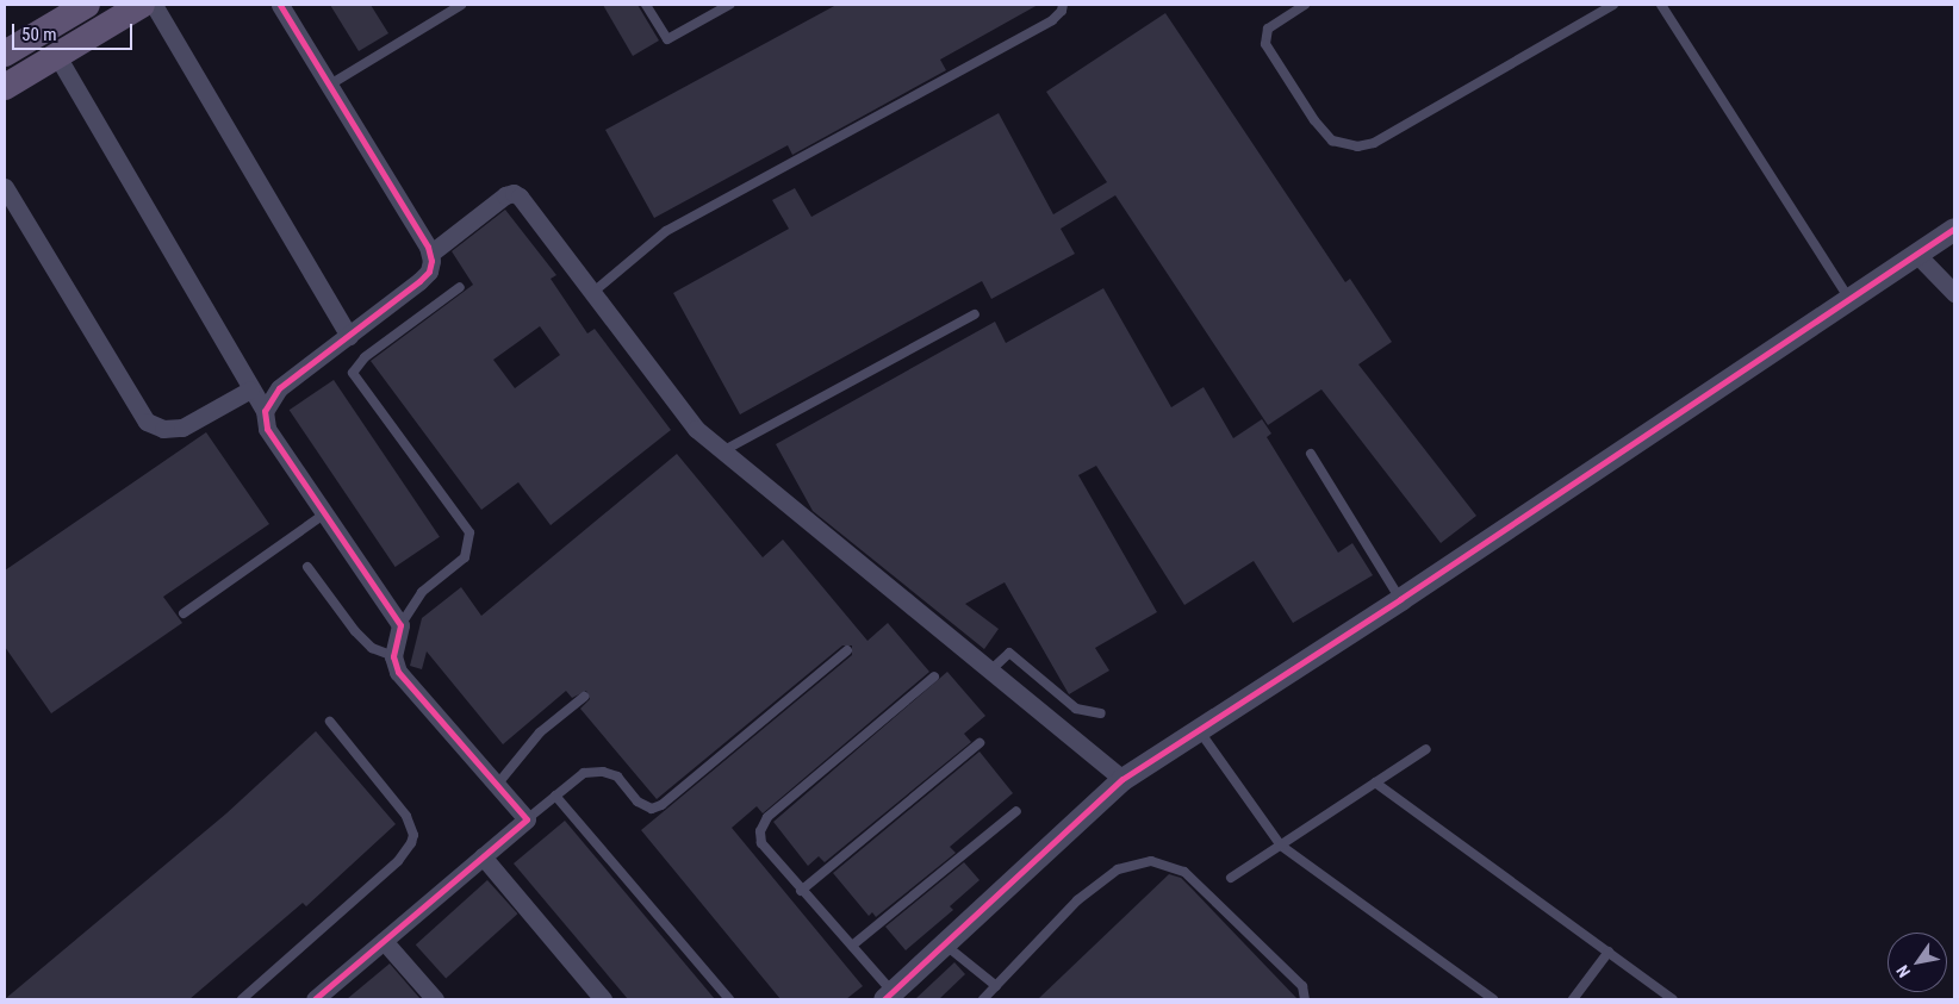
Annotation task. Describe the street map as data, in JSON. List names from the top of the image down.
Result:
{
  "scale_bar": "50 m",
  "north": "bottom left"
}
